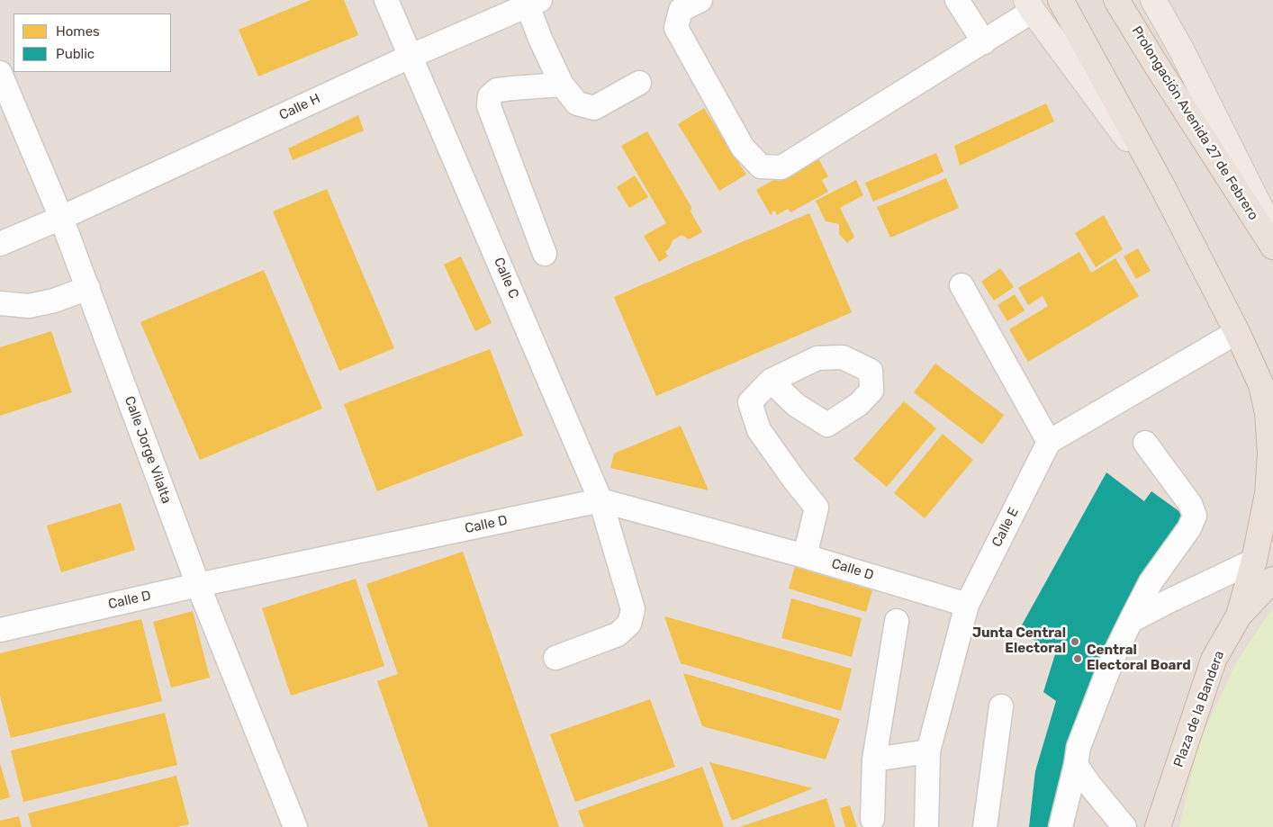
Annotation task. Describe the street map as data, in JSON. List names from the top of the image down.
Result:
{
  "streets": {
    "highway": ["Prolongación Avenida 27 de Febrero", "Plaza de la Bandera"],
    "street": [
      "Calle H",
      "Calle C",
      "Calle Jorge Vilalta",
      "Calle D",
      "Calle E"
    ]
  },
  "crossings": [
    ["Calle H", "Calle C"],
    ["Calle H", "Calle Jorge Vilalta"],
    ["Calle C", "Calle D"],
    ["Calle Jorge Vilalta", "Calle D"],
    ["Calle D", "Calle E"]
  ],
  "places": ["Junta Central Electoral", "Central Electoral Board"],
  "legend": ["Homes", "Public"]
}
